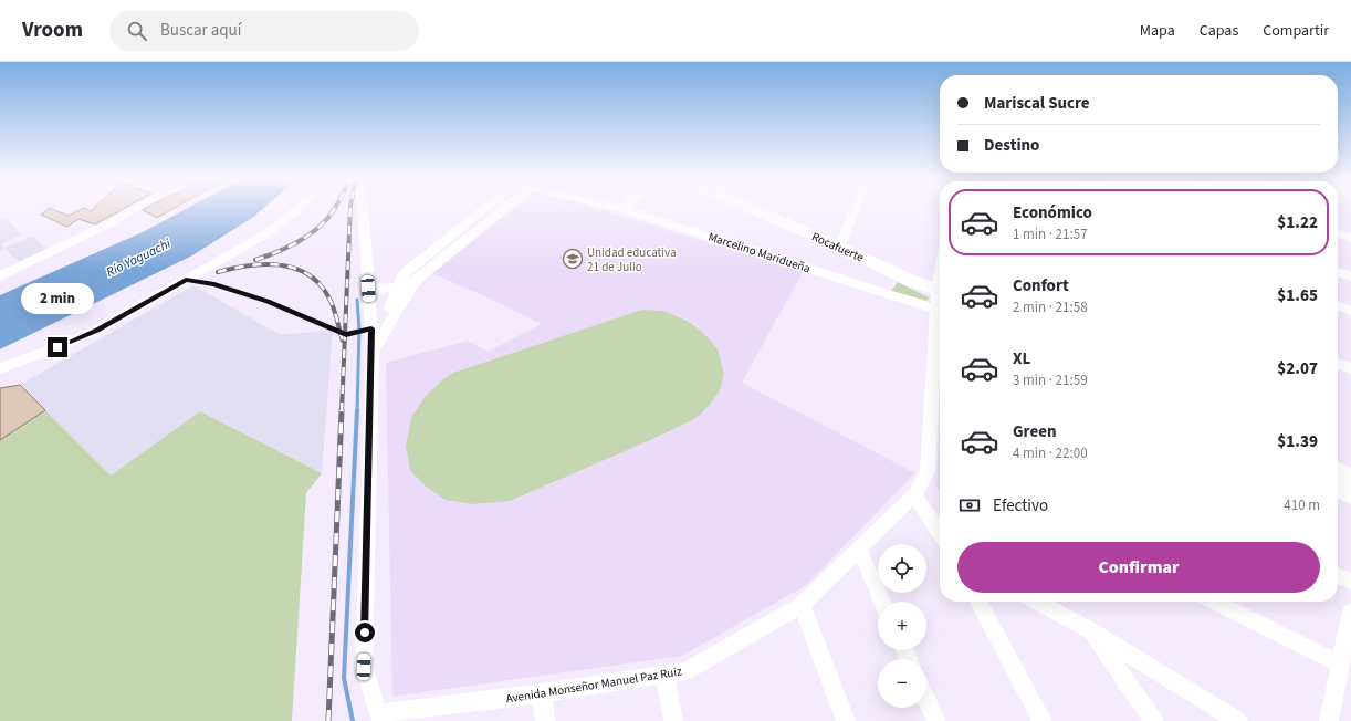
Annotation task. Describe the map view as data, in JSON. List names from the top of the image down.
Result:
{
  "streets": {
    "street": ["Rocafuerte", "Marcelino Maridueña", "Avenida Monseñor Manuel Paz Ruiz"]
  },
  "water": ["Río Yaguachi"],
  "places": {
    "school or university": ["Unidad educativa 21 de Julio"]
  },
  "page": {
    "header": "Vroom",
    "search": "Buscar aquí",
    "nav": ["Mapa", "Capas", "Compartir"],
    "banner": ["Mariscal Sucre", "Destino"],
    "list": [
      {
        "name": "Económico",
        "note": "1 min · 21:57",
        "value": "$1.22"
      },
      {
        "name": "Confort",
        "note": "2 min · 21:58",
        "value": "$1.65"
      },
      {
        "name": "XL",
        "note": "3 min · 21:59",
        "value": "$2.07"
      },
      {
        "name": "Green",
        "note": "4 min · 22:00",
        "value": "$1.39"
      }
    ],
    "bubble": "2 min",
    "pay": ["Efectivo", "410 m"],
    "buttons": "Confirmar",
    "map_buttons": ["+", "−"]
  }
}
